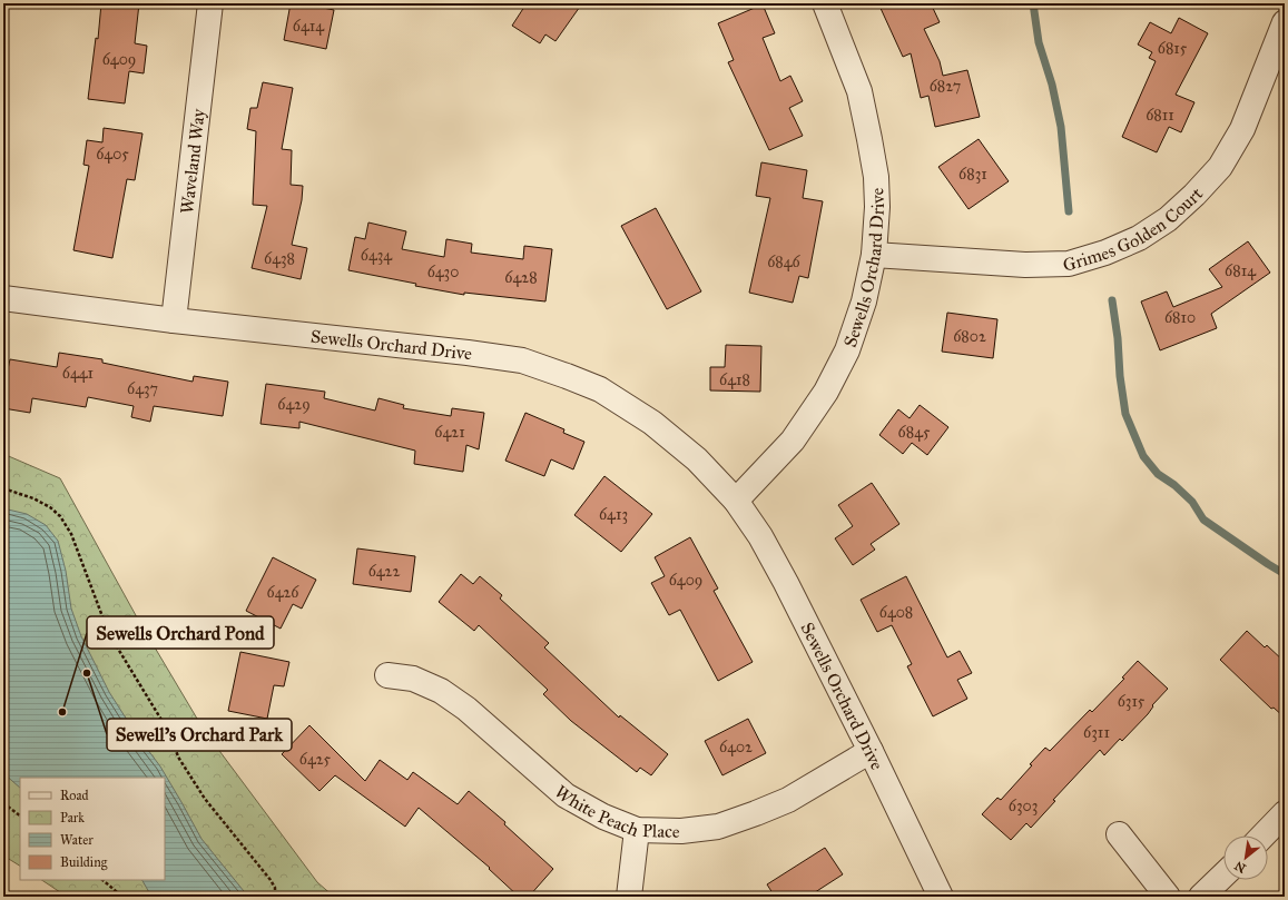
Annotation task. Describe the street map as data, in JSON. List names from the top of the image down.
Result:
{
  "streets": {
    "street": [
      "Waveland Way",
      "Grimes Golden Court",
      "Sewells Orchard Drive",
      "White Peach Place"
    ]
  },
  "crossings": [
    ["Waveland Way", "Sewells Orchard Drive"],
    ["Grimes Golden Court", "Sewells Orchard Drive"],
    ["Sewells Orchard Drive", "White Peach Place"]
  ],
  "places": ["Sewell's Orchard Park", "Sewells Orchard Pond"],
  "house_numbers": [
    "6414",
    "6815",
    "6409",
    "6827",
    "6811",
    "6405",
    "6831",
    "6434",
    "6438",
    "6846",
    "6814",
    "6430",
    "6428",
    "6810",
    "6802",
    "6441",
    "6418",
    "6437",
    "6429",
    "6421",
    "6845",
    "6413",
    "6422",
    "6409",
    "6426",
    "6408",
    "6315",
    "6311",
    "6402",
    "6425",
    "6303"
  ],
  "legend": [
    "Road",
    "Park",
    "Water",
    "Building"
  ],
  "north": "bottom left"
}
